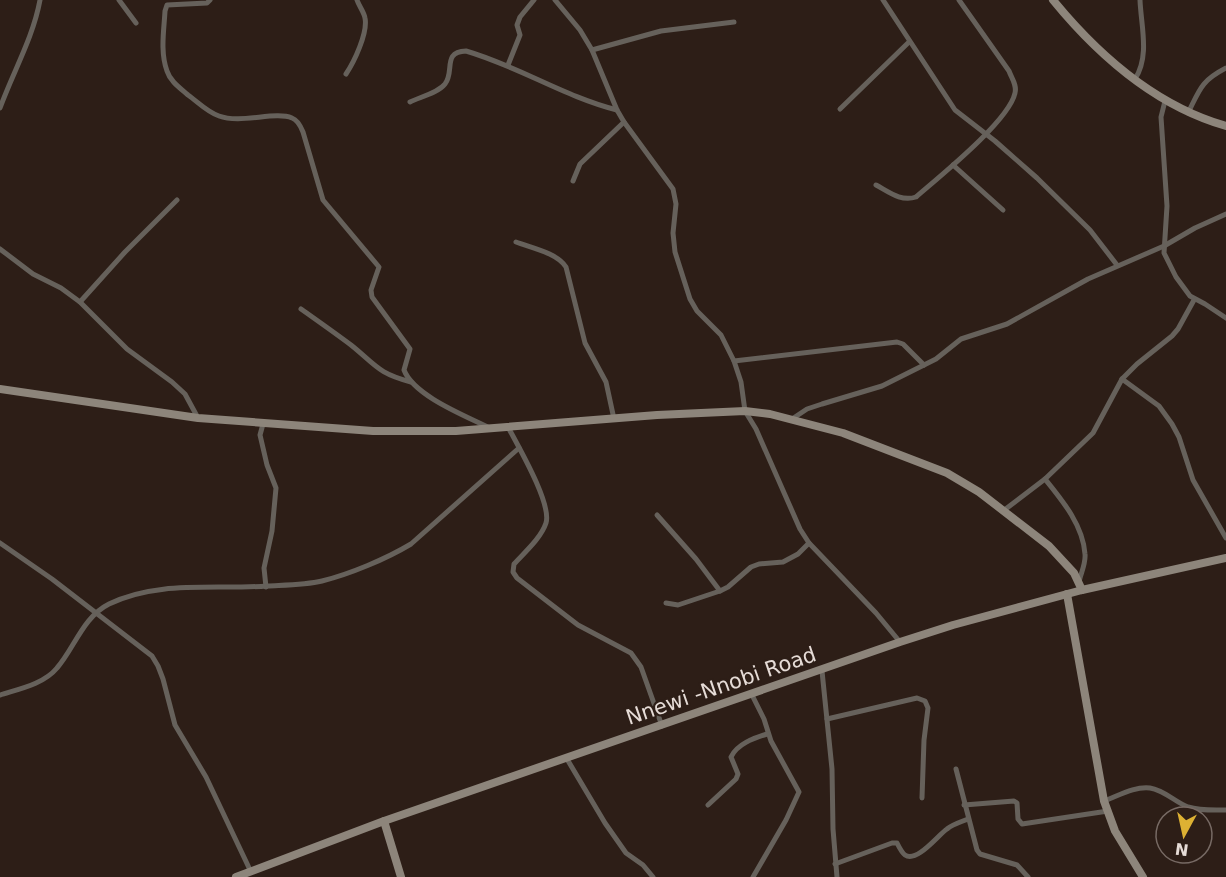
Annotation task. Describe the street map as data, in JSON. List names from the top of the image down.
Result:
{
  "streets": {
    "street": ["Nnewi -Nnobi Road"]
  },
  "north": "bottom"
}
